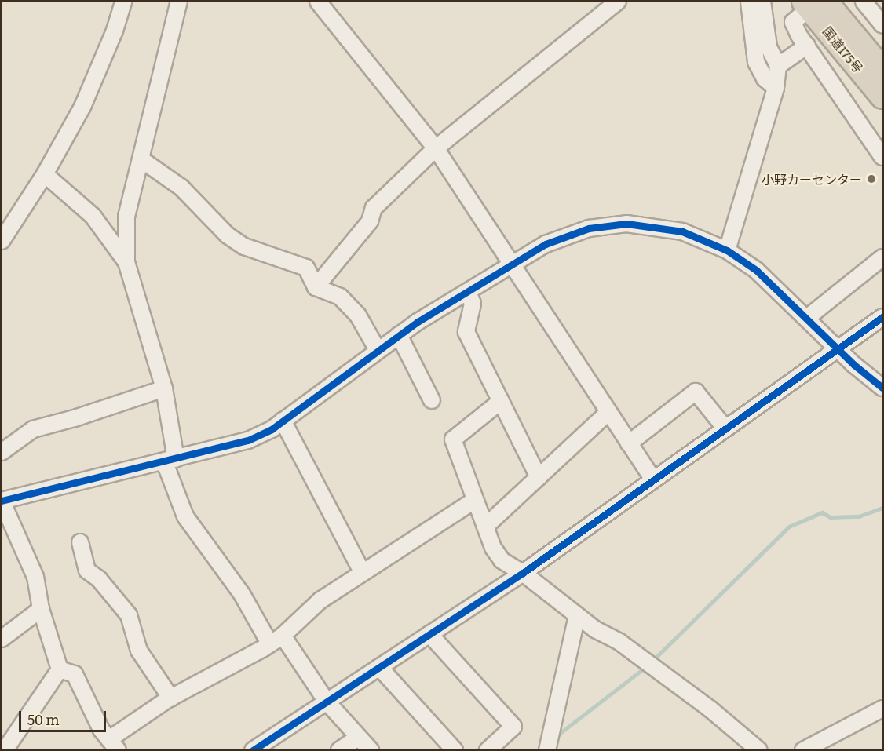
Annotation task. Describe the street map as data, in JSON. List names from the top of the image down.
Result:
{
  "streets": {
    "highway": ["国道175号"]
  },
  "places": ["小野カーセンター"],
  "scale_bar": "50 m"
}
